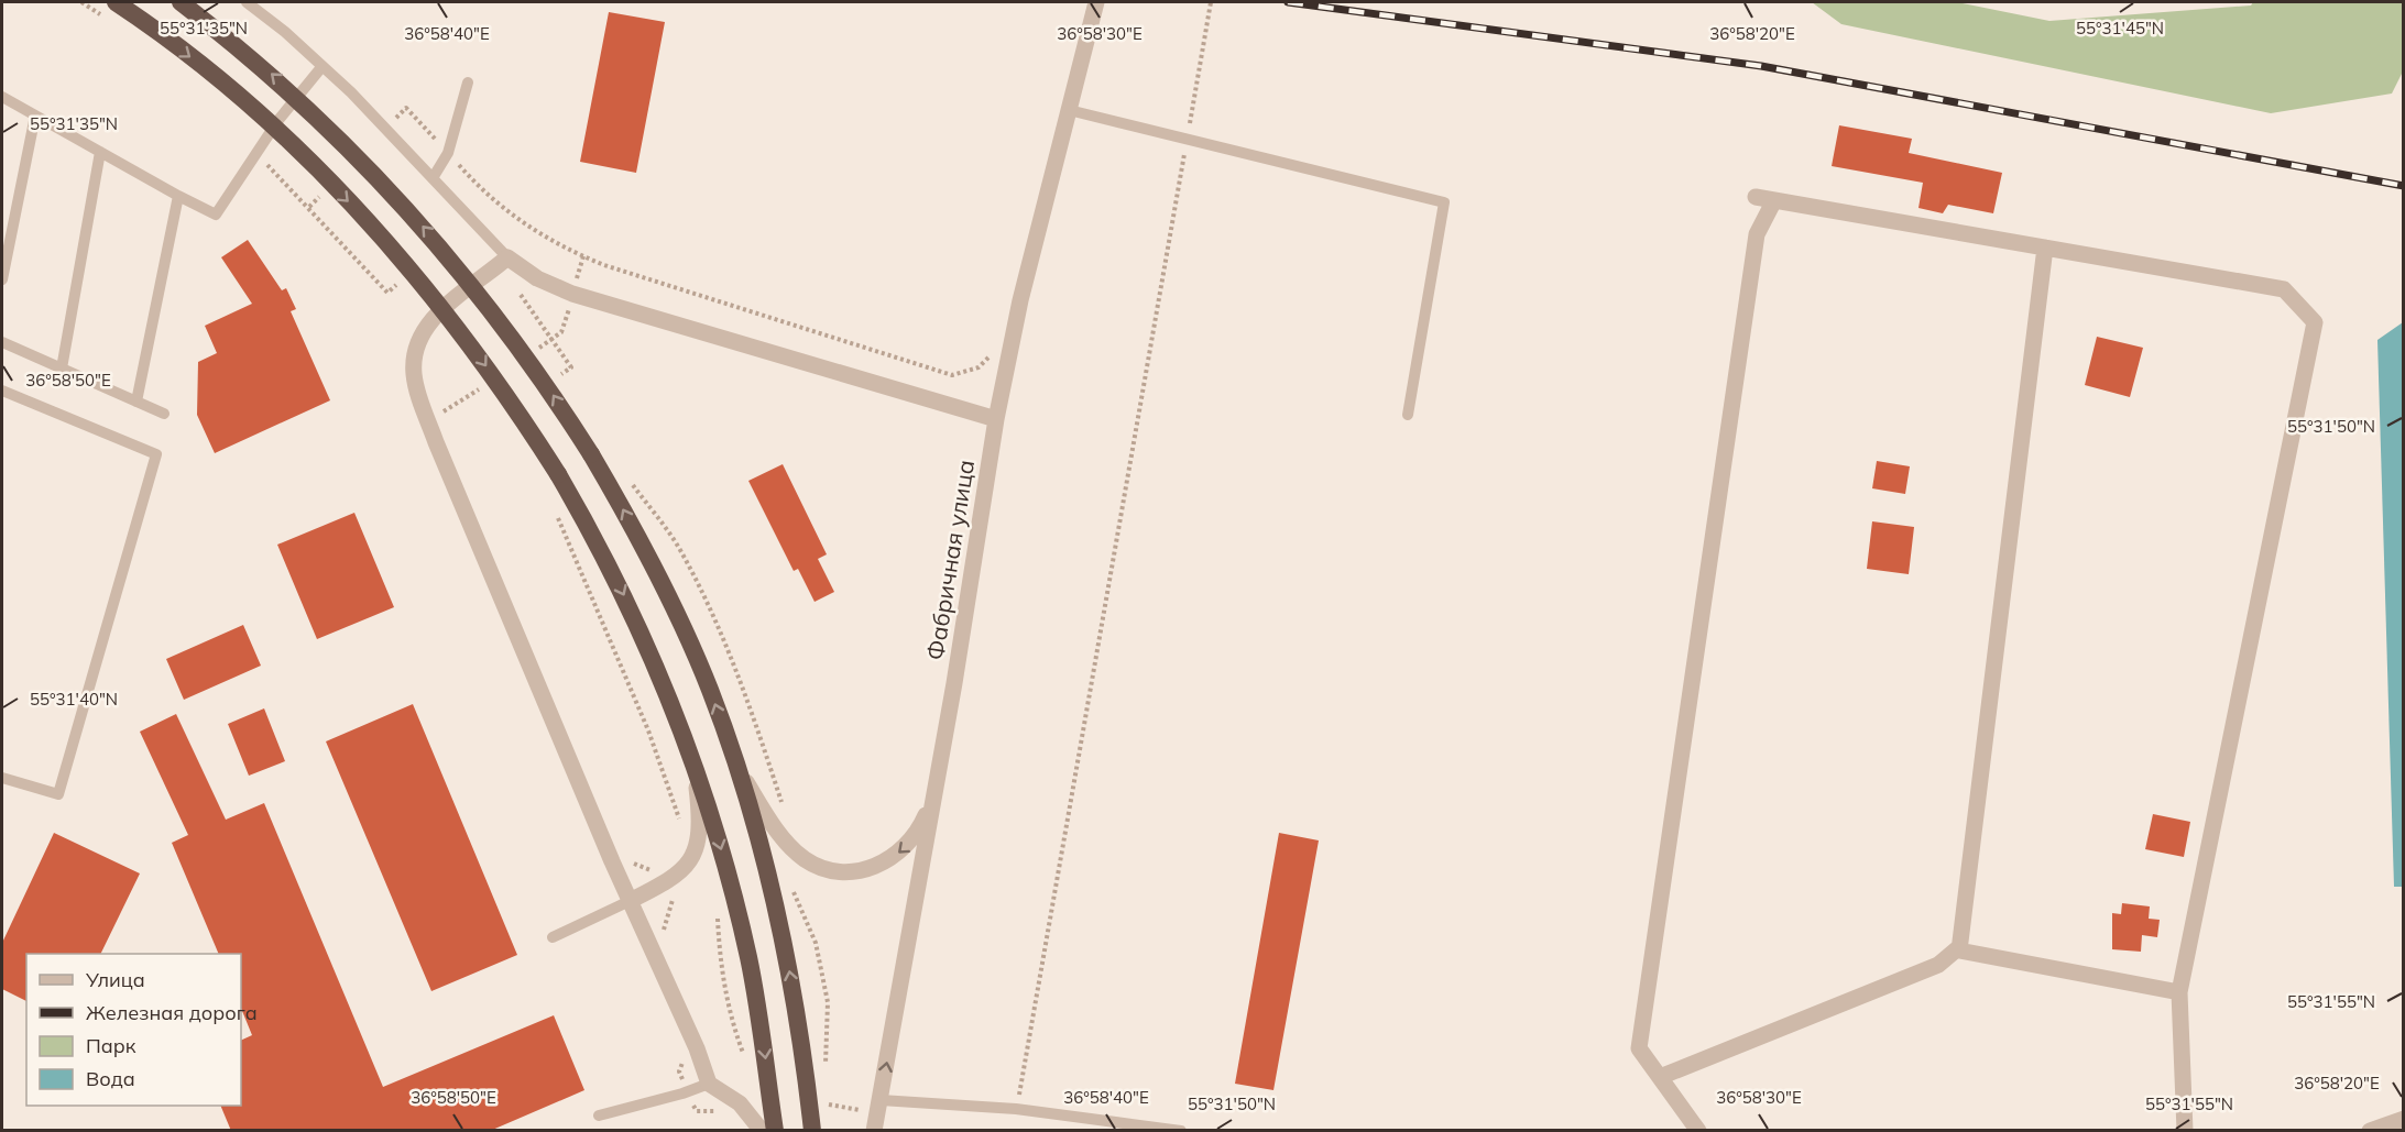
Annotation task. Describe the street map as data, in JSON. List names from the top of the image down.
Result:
{
  "streets": {
    "street": ["Фабричная улица"]
  },
  "legend": [
    "Улица",
    "Железная дорога",
    "Парк",
    "Вода"
  ],
  "coordinates": [
    "55°31'35\"N",
    "55°31'45\"N",
    "36°58'40\"E",
    "36°58'30\"E",
    "36°58'20\"E",
    "36°58'50\"E",
    "55°31'50\"N",
    "55°31'40\"N",
    "55°31'55\"N"
  ]
}
